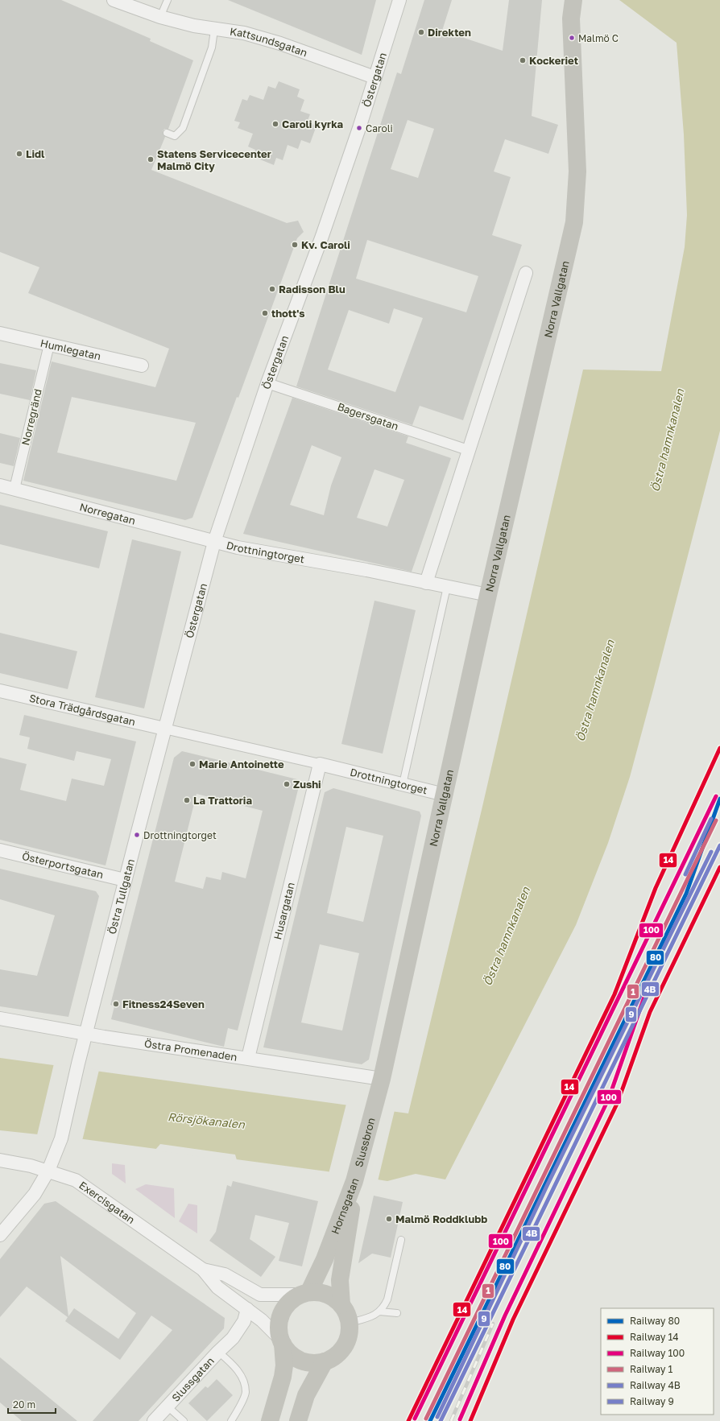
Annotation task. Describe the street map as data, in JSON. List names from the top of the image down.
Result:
{
  "streets": {
    "main road": ["Norra Vallgatan", "Slussbron", "Hornsgatan"],
    "street": [
      "Kattsundsgatan",
      "Östergatan",
      "Humlegatan",
      "Bagersgatan",
      "Norregränd",
      "Norregatan",
      "Drottningtorget",
      "Stora Trädgårdsgatan",
      "Österportsgatan",
      "Östra Tullgatan",
      "Husargatan",
      "Östra Promenaden",
      "Exercisgatan",
      "Slussgatan"
    ]
  },
  "crossings": [
    ["Kattsundsgatan", "Östergatan"],
    ["Östergatan", "Bagersgatan"],
    ["Östergatan", "Norregatan"],
    ["Östergatan", "Drottningtorget"],
    ["Östergatan", "Stora Trädgårdsgatan"],
    ["Östergatan", "Östra Tullgatan"],
    ["Norra Vallgatan", "Drottningtorget"],
    ["Norra Vallgatan", "Östra Promenaden"],
    ["Norra Vallgatan", "Slussbron"],
    ["Humlegatan", "Norregränd"],
    ["Norregränd", "Norregatan"],
    ["Norregatan", "Drottningtorget"],
    ["Drottningtorget", "Stora Trädgårdsgatan"],
    ["Drottningtorget", "Östra Tullgatan"],
    ["Drottningtorget", "Husargatan"],
    ["Stora Trädgårdsgatan", "Östra Tullgatan"],
    ["Österportsgatan", "Östra Tullgatan"],
    ["Östra Tullgatan", "Östra Promenaden"],
    ["Östra Tullgatan", "Exercisgatan"],
    ["Husargatan", "Östra Promenaden"],
    ["Slussbron", "Hornsgatan"],
    ["Exercisgatan", "Hornsgatan"],
    ["Exercisgatan", "Slussgatan"]
  ],
  "water": ["Östra hamnkanalen", "Rörsjökanalen"],
  "places": [
    "Direkten",
    "Malmö C",
    "Kockeriet",
    "Caroli kyrka",
    "Caroli",
    "Lidl",
    "Statens Servicecenter Malmö City",
    "Kv. Caroli",
    "Radisson Blu",
    "thott's",
    "Marie Antoinette",
    "Zushi",
    "La Trattoria",
    "Drottningtorget",
    "Fitness24Seven",
    "Malmö Roddklubb"
  ],
  "lines": [
    "rail line 14",
    "rail line 100",
    "rail line 80",
    "rail line 9",
    "rail line 1",
    "rail line 4B"
  ],
  "legend": [
    "Railway 80",
    "Railway 14",
    "Railway 100",
    "Railway 1",
    "Railway 4B",
    "Railway 9"
  ],
  "scale_bar": "20 m"
}
